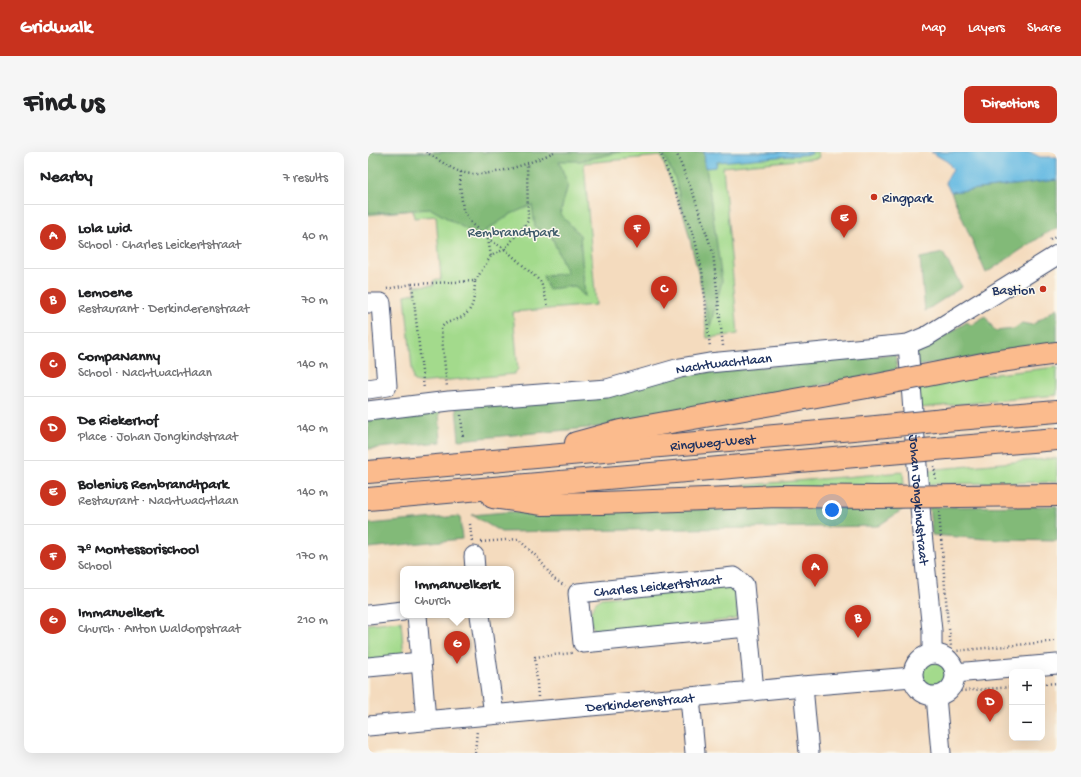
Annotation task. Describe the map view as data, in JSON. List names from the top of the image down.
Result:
{
  "streets": {
    "highway": ["Ringweg-West"],
    "street": [
      "Nachtwachtlaan",
      "Johan Jongkindstraat",
      "Charles Leickertstraat",
      "Derkinderenstraat"
    ]
  },
  "crossings": [
    ["Nachtwachtlaan", "Johan Jongkindstraat"],
    ["Johan Jongkindstraat", "Derkinderenstraat"],
    ["Charles Leickertstraat", "Derkinderenstraat"]
  ],
  "parks": ["Rembrandtpark"],
  "places": ["Ringpark", "Bastion"],
  "page": {
    "header": "Gridwalk",
    "nav": ["Map", "Layers", "Share"],
    "buttons": "Directions",
    "title": "Find us",
    "heading": ["Nearby", "7 results"],
    "list": [
      {
        "mark": "A",
        "name": "Lola Luid",
        "note": "School · Charles Leickertstraat",
        "value": "40 m"
      },
      {
        "mark": "B",
        "name": "Lemoene",
        "note": "Restaurant · Derkinderenstraat",
        "value": "70 m"
      },
      {
        "mark": "C",
        "name": "CompaNanny",
        "note": "School · Nachtwachtlaan",
        "value": "140 m"
      },
      {
        "mark": "D",
        "name": "De Riekerhof",
        "note": "Place · Johan Jongkindstraat",
        "value": "140 m"
      },
      {
        "mark": "E",
        "name": "Bolenius Rembrandtpark",
        "note": "Restaurant · Nachtwachtlaan",
        "value": "140 m"
      },
      {
        "mark": "F",
        "name": "7ᵉ Montessorischool",
        "note": "School",
        "value": "170 m"
      },
      {
        "mark": "G",
        "name": "Immanuelkerk",
        "note": "Church · Anton Waldorpstraat",
        "value": "210 m"
      }
    ],
    "pins": [
      "E",
      "F",
      "C",
      "A",
      "B",
      "G",
      "D"
    ],
    "popup": ["Immanuelkerk", "Church"],
    "map_buttons": ["+", "−"]
  }
}
